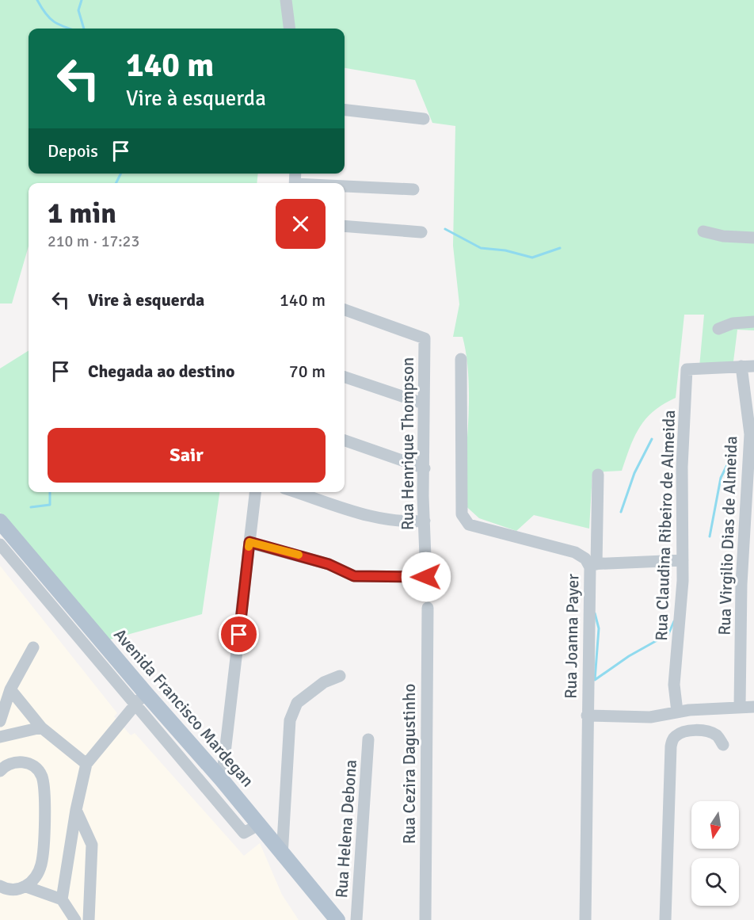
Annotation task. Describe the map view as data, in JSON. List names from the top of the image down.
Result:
{
  "streets": {
    "main road": ["Avenida Francisco Mardegan"],
    "street": [
      "Rua Henrique Thompson",
      "Rua Claudina Ribeiro de Almeida",
      "Rua Virgilio Dias de Almeida",
      "Rua Joanna Payer",
      "Rua Cezira Dagustinho",
      "Rua Helena Debona"
    ]
  },
  "crossings": [
    ["Rua Claudina Ribeiro de Almeida", "Rua Virgilio Dias de Almeida"]
  ],
  "north": "bottom",
  "page": {
    "turn": ["140 m", "Vire à esquerda"],
    "then": "Depois",
    "heading": ["1 min", "210 m · 17:23"],
    "list": [
      {
        "name": "Vire à esquerda",
        "value": "140 m"
      },
      {
        "name": "Chegada ao destino",
        "value": "70 m"
      }
    ],
    "buttons": "Sair"
  }
}
